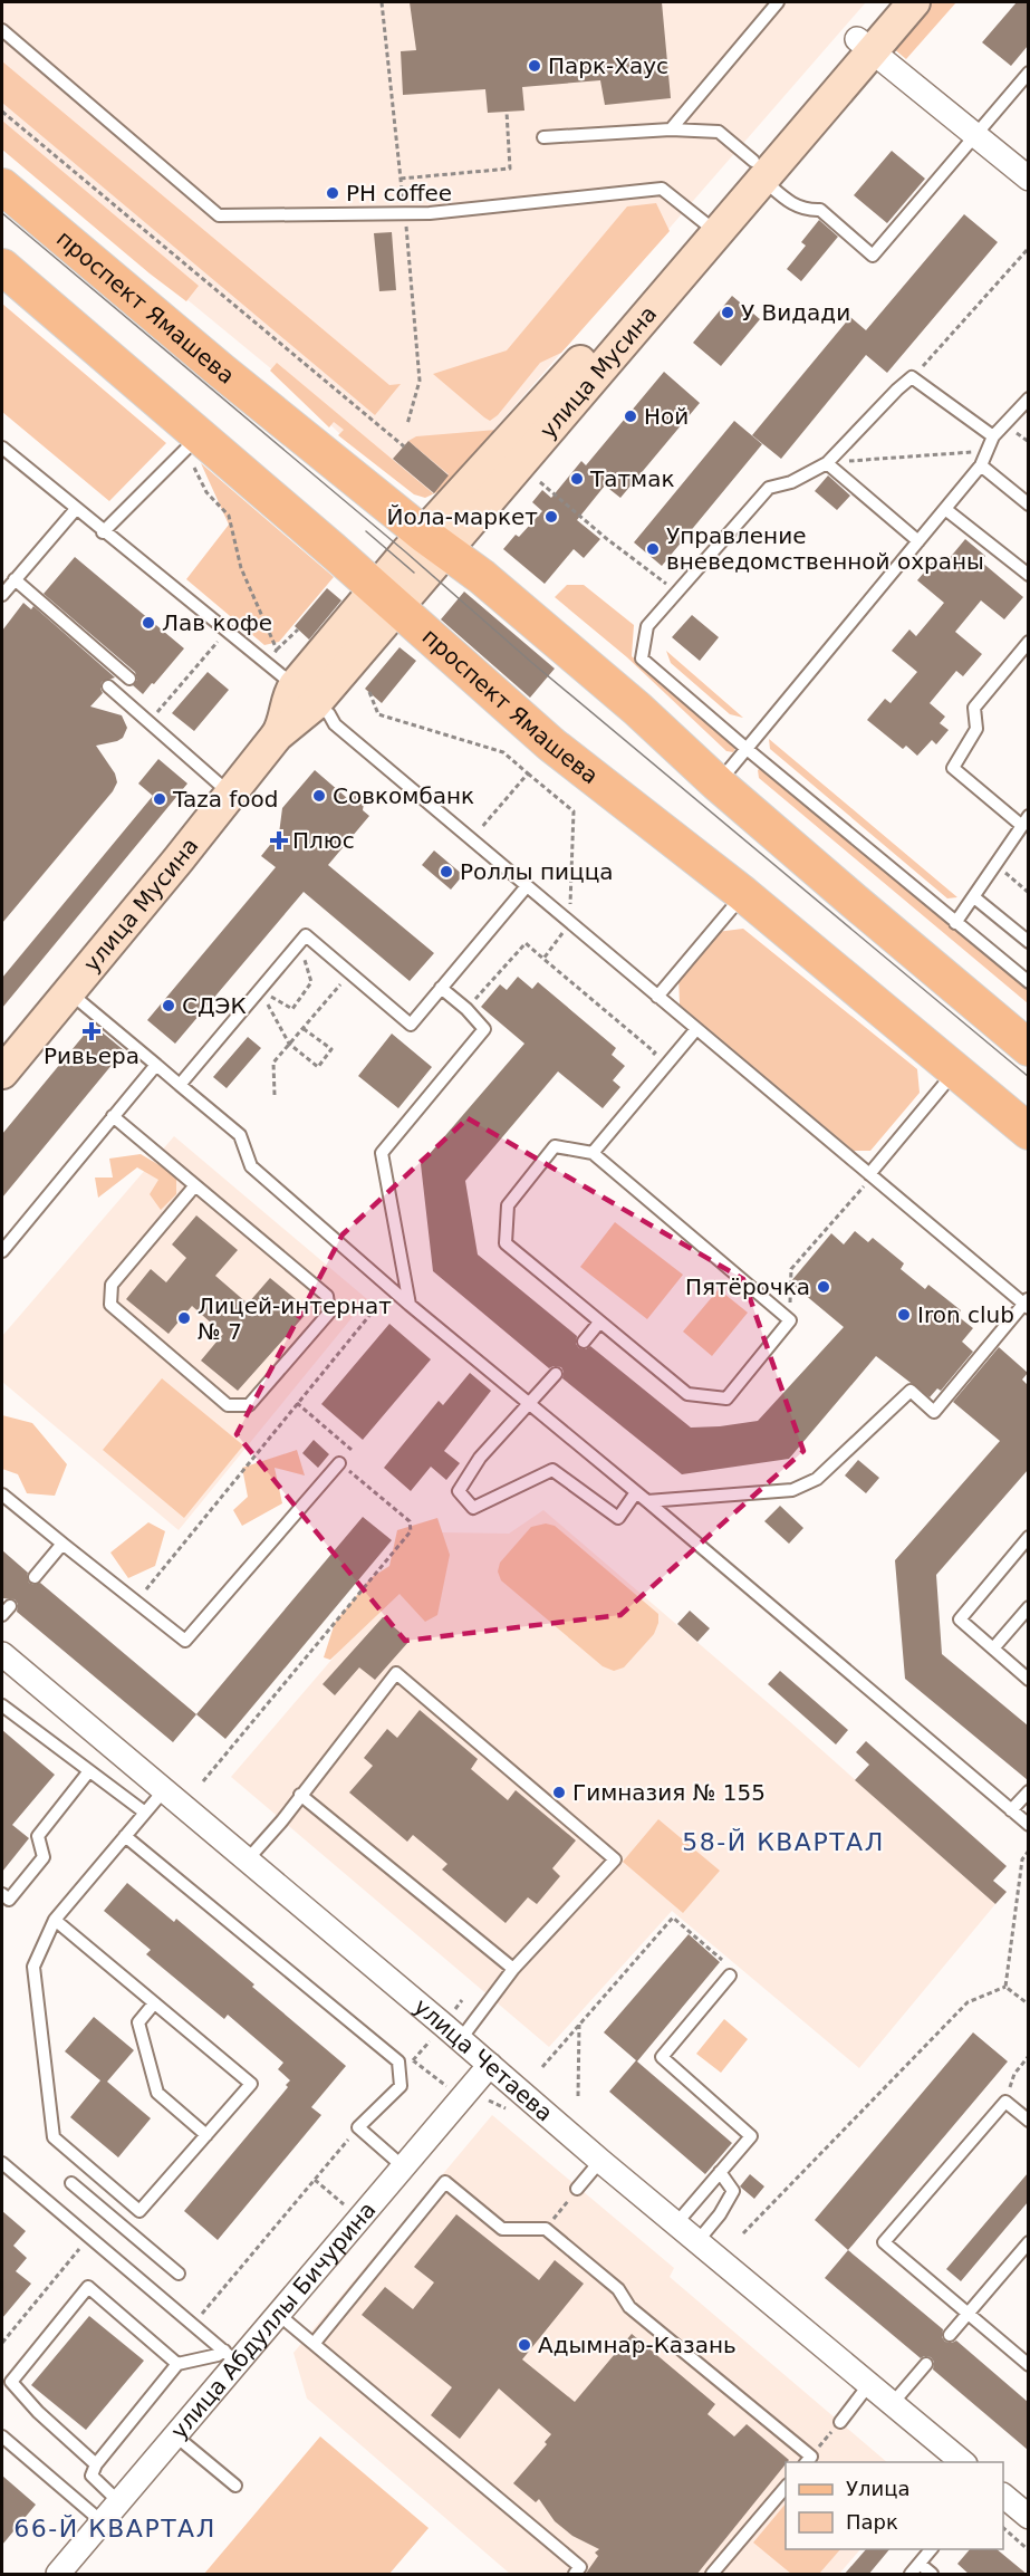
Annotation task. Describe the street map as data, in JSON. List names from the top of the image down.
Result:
{
  "streets": {
    "main road": ["проспект Ямашева"],
    "street": ["улица Мусина", "улица Четаева", "улица Абдуллы Бичурина"]
  },
  "crossings": [
    ["проспект Ямашева", "улица Мусина"],
    ["улица Четаева", "улица Абдуллы Бичурина"]
  ],
  "districts": ["58-Й КВАРТАЛ", "66-Й КВАРТАЛ"],
  "places": {
    "other": [
      "Парк-Хаус",
      "PH coffee",
      "У Видади",
      "Ной",
      "Татмак",
      "Йола-маркет",
      "Управление вневедомственной охраны",
      "Лав кофе",
      "Совкомбанк",
      "Taza food",
      "Роллы пицца",
      "СДЭК",
      "Пятёрочка",
      "Iron club",
      "Лицей-интернат № 7",
      "Гимназия № 155",
      "Адымнар-Казань"
    ],
    "health": ["Плюс", "Ривьера"]
  },
  "legend": ["Улица", "Парк"]
}
